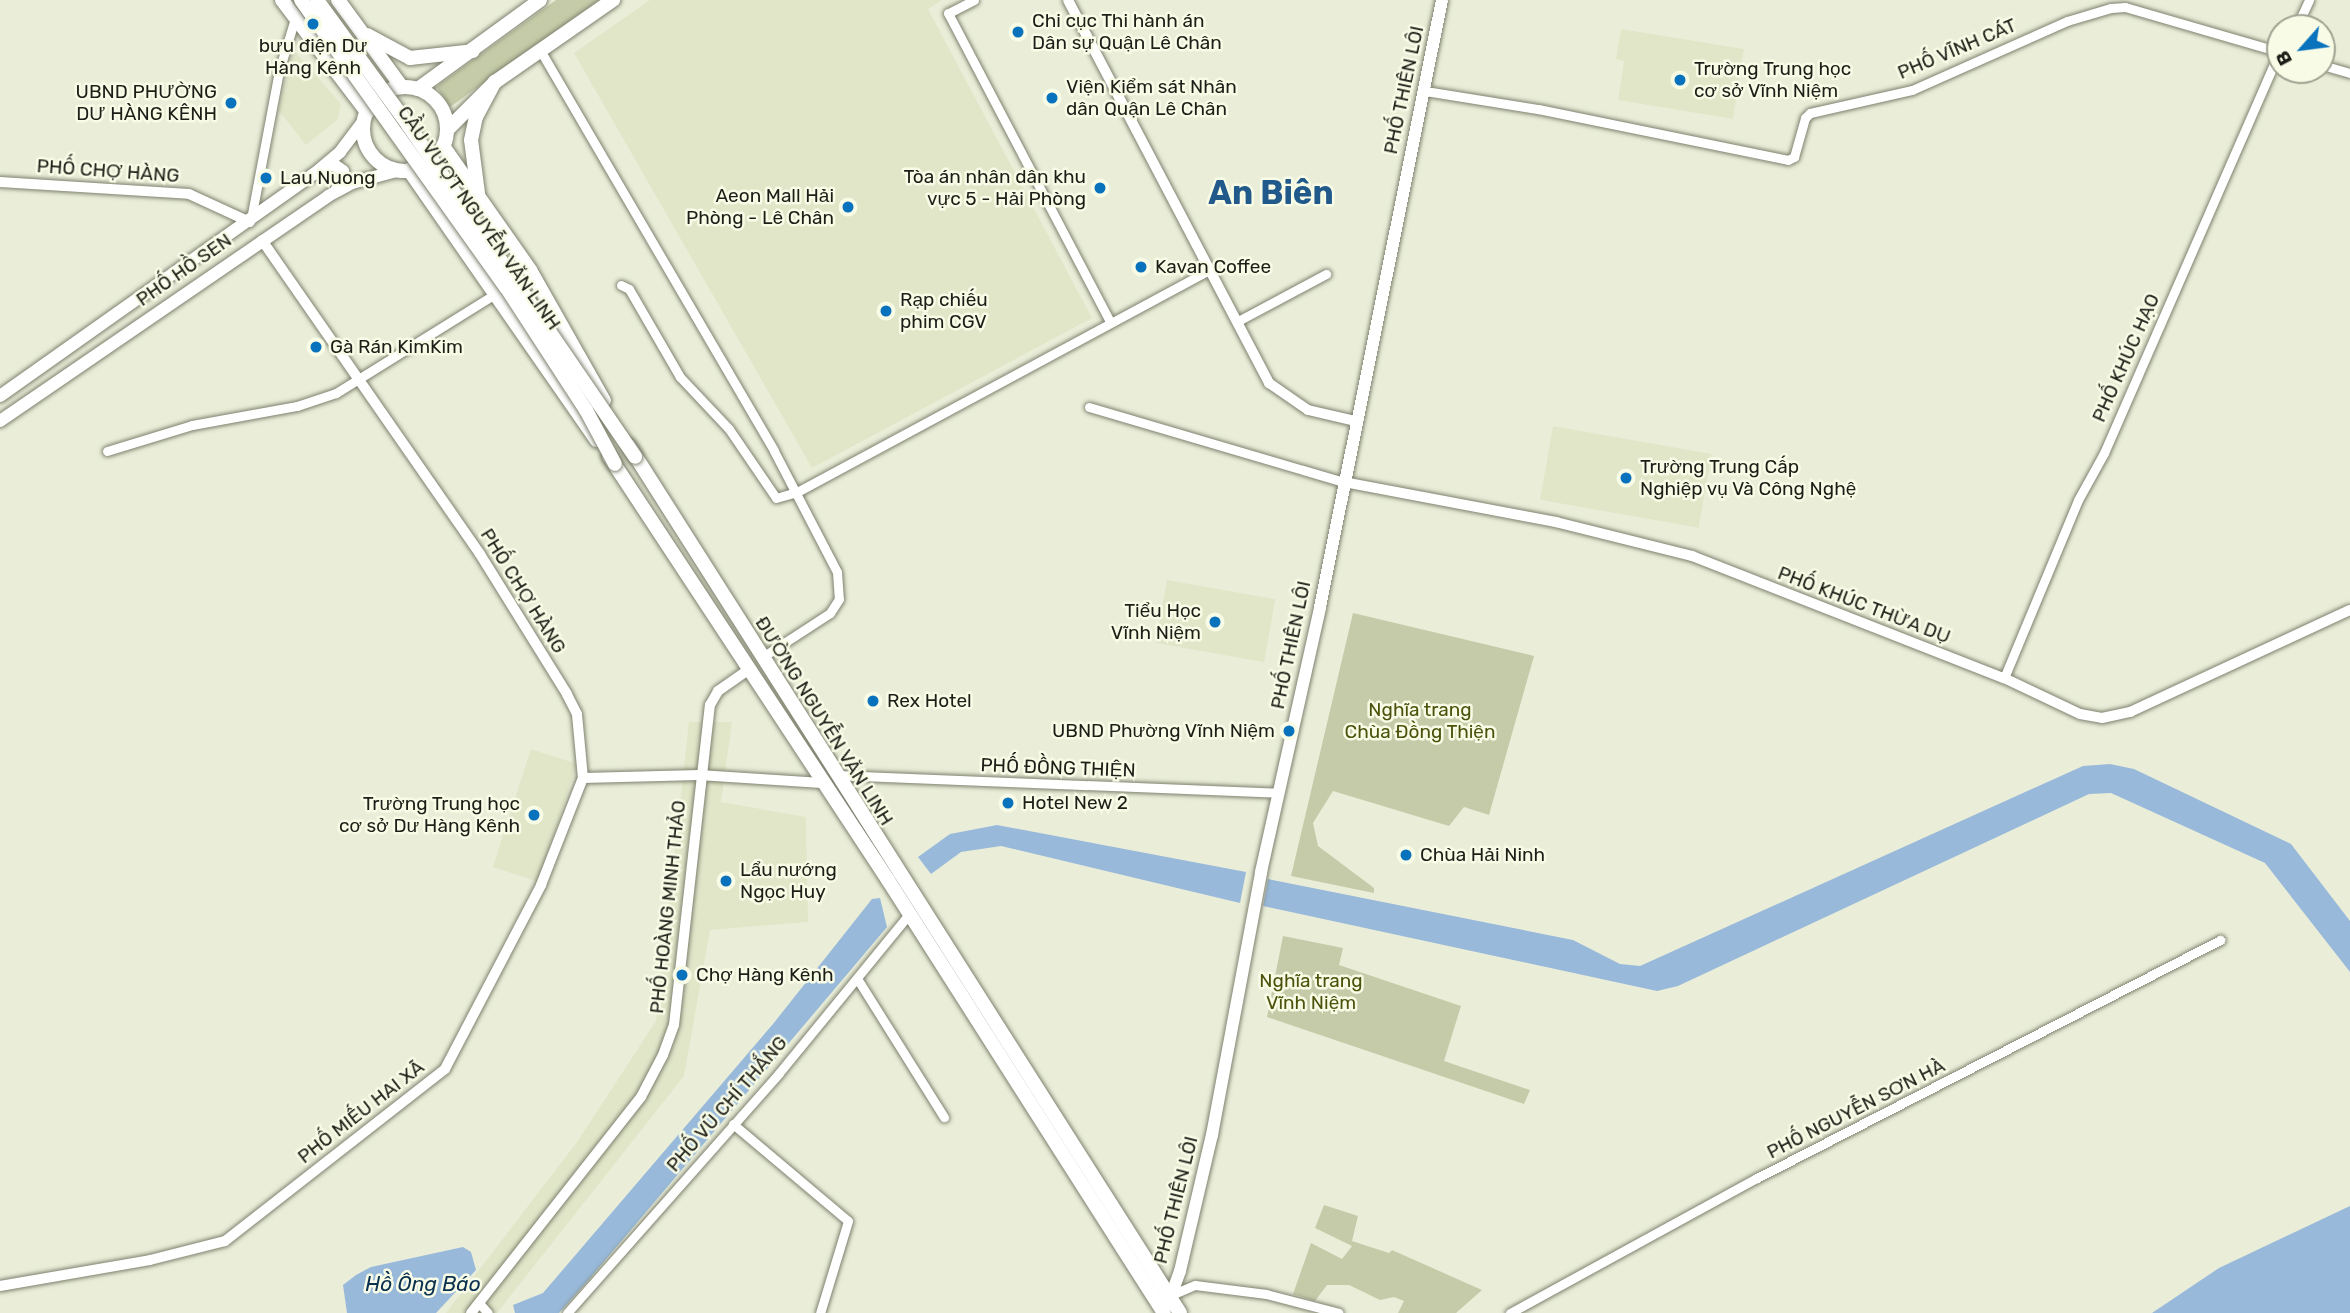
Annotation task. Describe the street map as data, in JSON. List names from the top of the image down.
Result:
{
  "streets": {
    "main road": [
      "PHỐ THIÊN LÔI",
      "CẦU VƯỢT NGUYỄN VĂN LINH",
      "PHỐ HỒ SEN",
      "ĐƯỜNG NGUYỄN VĂN LINH"
    ],
    "street": [
      "PHỐ VĨNH CÁT",
      "PHỐ CHỢ HÀNG",
      "PHỐ KHÚC HẠO",
      "PHỐ KHÚC THỪA DỤ",
      "PHỐ ĐỒNG THIỆN",
      "PHỐ HOÀNG MINH THẢO",
      "PHỐ VŨ CHÍ THẮNG",
      "PHỐ NGUYỄN SƠN HÀ",
      "PHỐ MIẾU HAI XÃ"
    ]
  },
  "crossings": [
    ["PHỐ VĨNH CÁT", "PHỐ THIÊN LÔI"],
    ["PHỐ THIÊN LÔI", "PHỐ KHÚC THỪA DỤ"],
    ["PHỐ THIÊN LÔI", "ĐƯỜNG NGUYỄN VĂN LINH"],
    ["PHỐ THIÊN LÔI", "PHỐ ĐỒNG THIỆN"],
    ["PHỐ CHỢ HÀNG", "PHỐ HỒ SEN"],
    ["PHỐ CHỢ HÀNG", "PHỐ MIẾU HAI XÃ"],
    ["CẦU VƯỢT NGUYỄN VĂN LINH", "ĐƯỜNG NGUYỄN VĂN LINH"],
    ["PHỐ HỒ SEN", "ĐƯỜNG NGUYỄN VĂN LINH"],
    ["PHỐ KHÚC HẠO", "PHỐ KHÚC THỪA DỤ"],
    ["ĐƯỜNG NGUYỄN VĂN LINH", "PHỐ ĐỒNG THIỆN"],
    ["ĐƯỜNG NGUYỄN VĂN LINH", "PHỐ HOÀNG MINH THẢO"],
    ["ĐƯỜNG NGUYỄN VĂN LINH", "PHỐ VŨ CHÍ THẮNG"]
  ],
  "districts": ["An Biên"],
  "water": ["Hồ Ông Báo"],
  "parks": ["Nghĩa trang Chùa Đồng Thiện", "Nghĩa trang Vĩnh Niệm"],
  "places": [
    "bưu điện Dư Hàng Kênh",
    "Chi cục Thi hành án Dân sự Quận Lê Chân",
    "Trường Trung học cơ sở Vĩnh Niệm",
    "Viện Kiểm sát Nhân dân Quận Lê Chân",
    "UBND PHƯỜNG DƯ HÀNG KÊNH",
    "Lau Nuong",
    "Tòa án nhân dân khu vực 5 - Hải Phòng",
    "Aeon Mall Hải Phòng - Lê Chân",
    "Kavan Coffee",
    "Rạp chiếu phim CGV",
    "Gà Rán KimKim",
    "Trường Trung Cấp Nghiệp vụ Và Công Nghệ",
    "Tiểu Học Vĩnh Niệm",
    "Rex Hotel",
    "UBND Phường Vĩnh Niệm",
    "Hotel New 2",
    "Trường Trung học cơ sở Dư Hàng Kênh",
    "Chùa Hải Ninh",
    "Lẩu nướng Ngọc Huy",
    "Chợ Hàng Kênh"
  ],
  "north": "bottom left"
}
